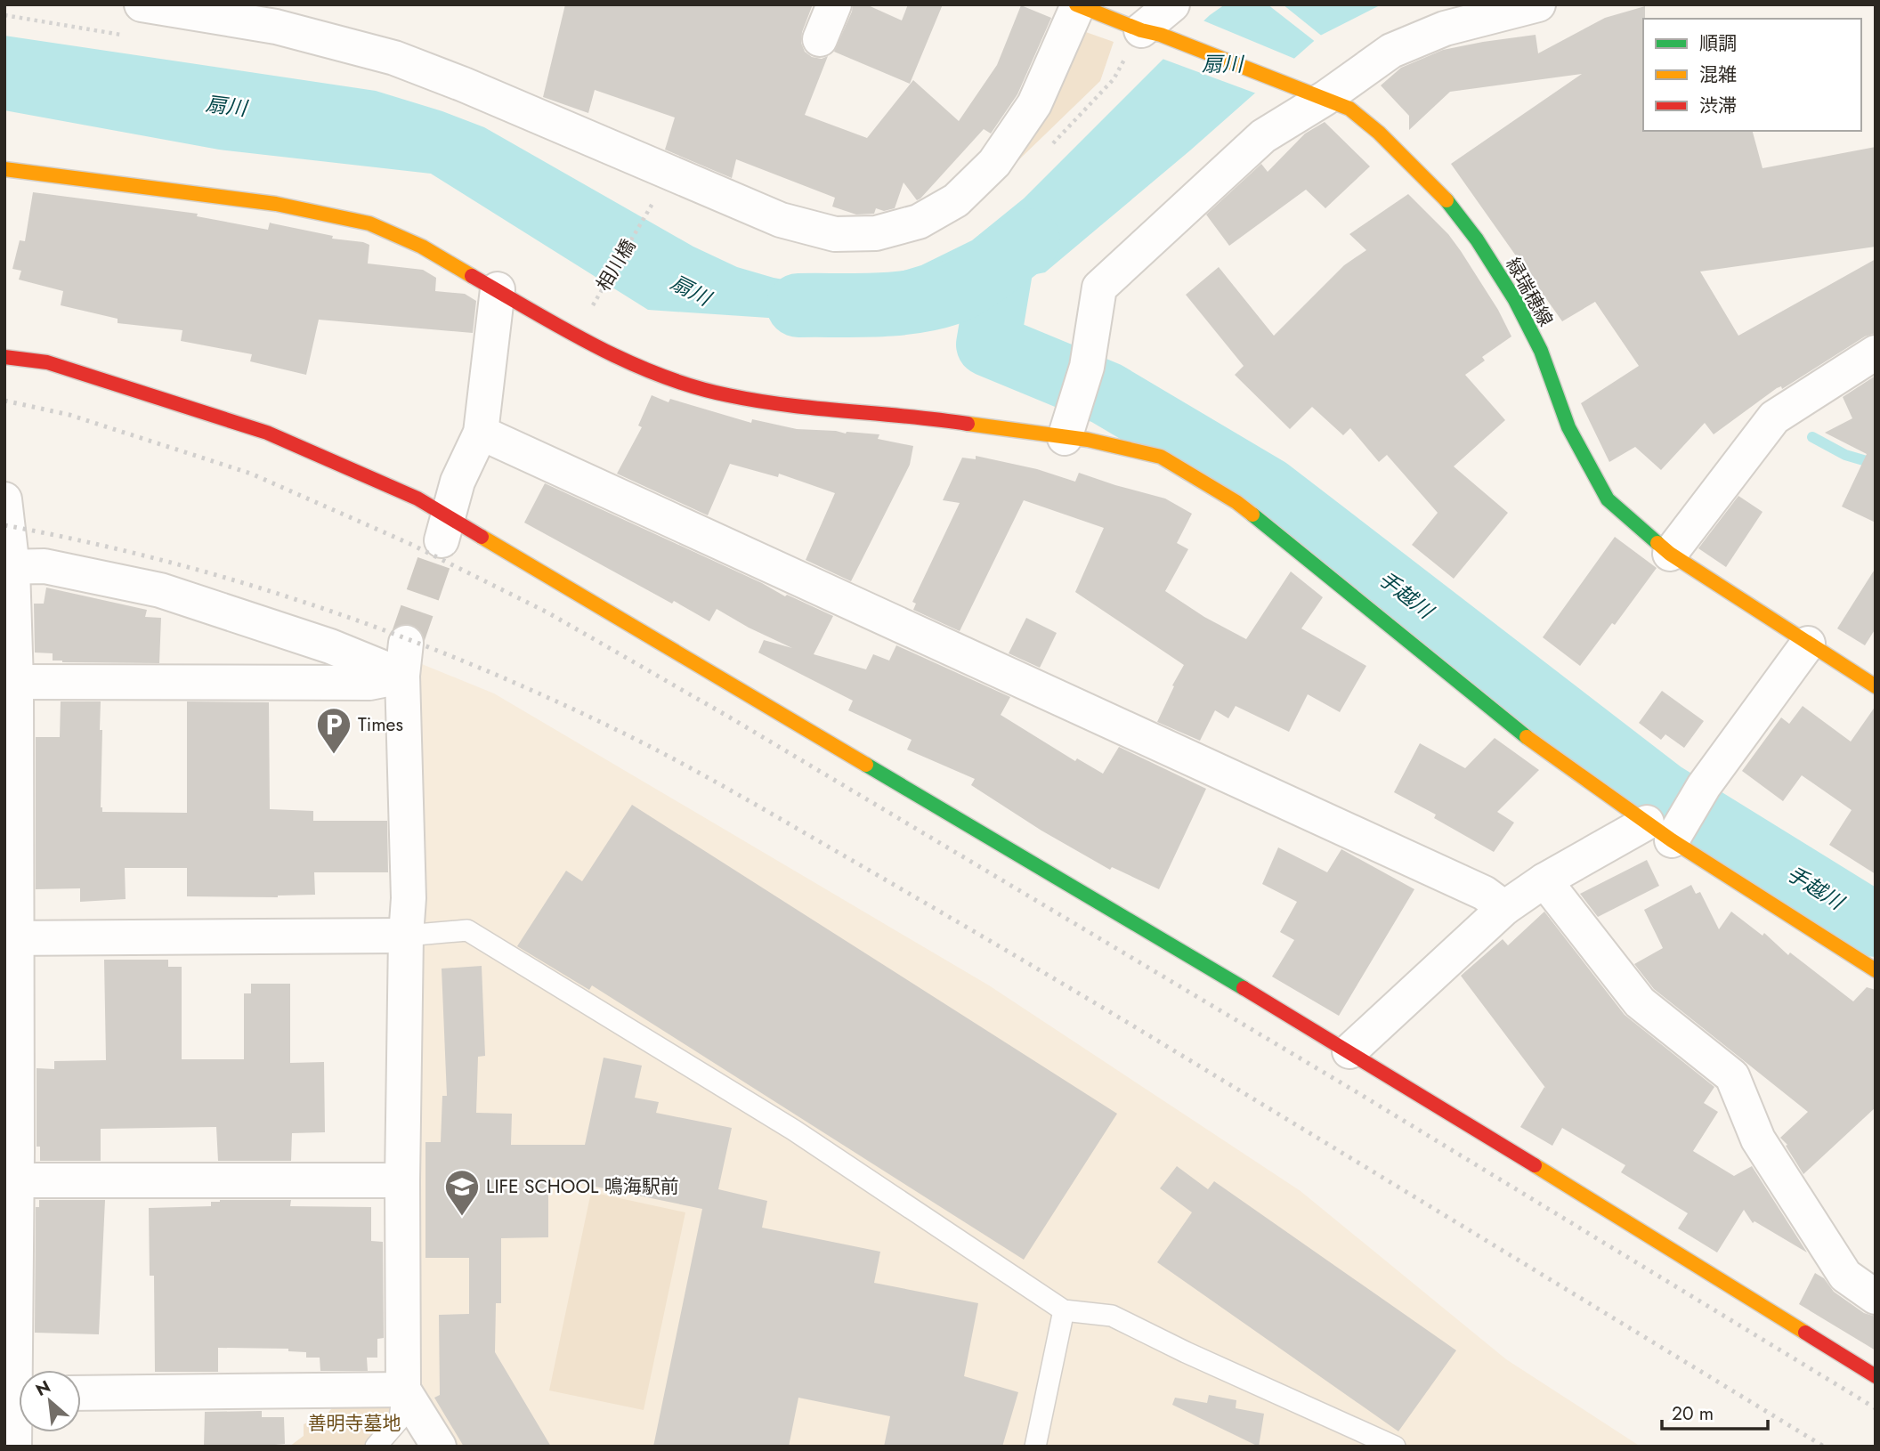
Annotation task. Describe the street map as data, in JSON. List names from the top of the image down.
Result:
{
  "streets": {
    "street": ["緑瑞穂線"],
    "path": ["相川橋"]
  },
  "water": ["扇川", "手越川"],
  "parks": ["善明寺墓地"],
  "places": {
    "parking": ["Times"],
    "school or university": ["LIFE SCHOOL 鳴海駅前"]
  },
  "legend": ["順調", "混雑", "渋滞"],
  "scale_bar": "20 m",
  "north": "top left"
}
